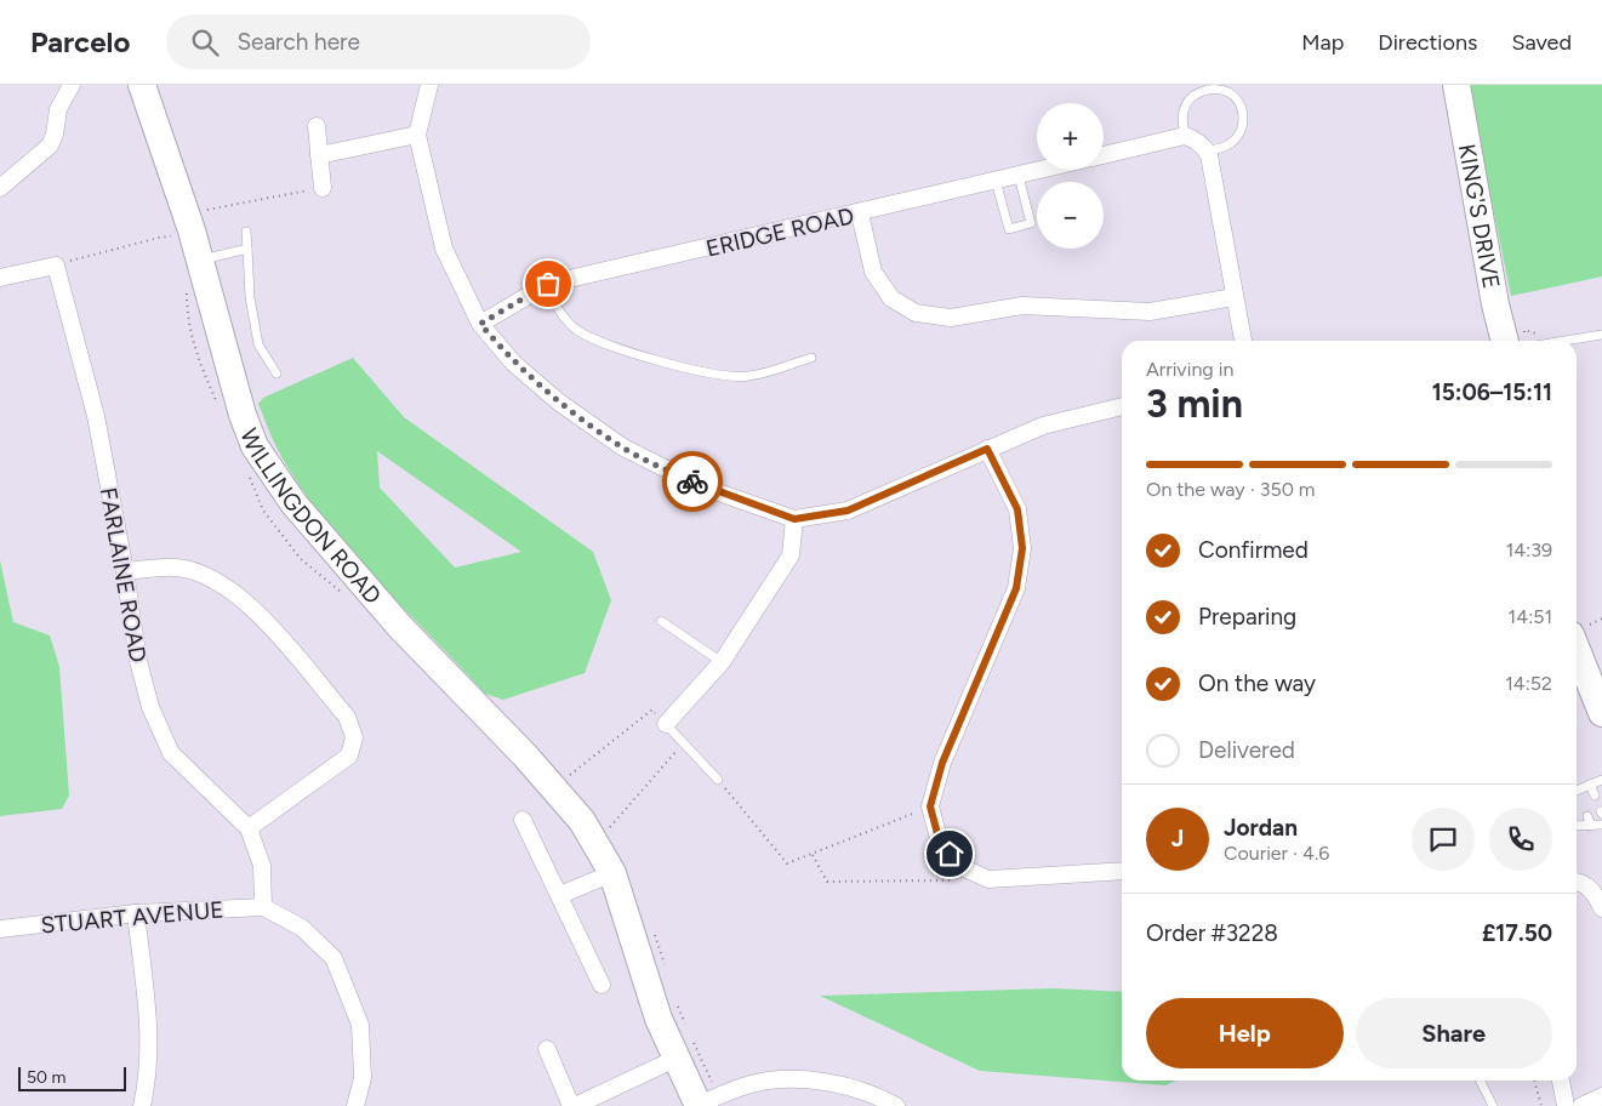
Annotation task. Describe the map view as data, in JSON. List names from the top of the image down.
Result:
{
  "streets": {
    "main road": ["KING'S DRIVE", "WILLINGDON ROAD"],
    "street": ["ERIDGE ROAD", "FARLAINE ROAD", "STUART AVENUE"]
  },
  "crossings": [
    ["FARLAINE ROAD", "STUART AVENUE"]
  ],
  "scale_bar": "50 m",
  "page": {
    "header": "Parcelo",
    "search": "Search here",
    "nav": ["Map", "Directions", "Saved"],
    "map_buttons": ["+", "−"],
    "heading": ["3 min", "Arriving in", "15:06–15:11"],
    "panel": [
      "Jordan",
      "Courier · 4.6",
      "Order #3228",
      "£17.50"
    ],
    "bar": "On the way · 350 m",
    "list": [
      ["Confirmed", "14:39"],
      ["Preparing", "14:51"],
      ["On the way", "14:52"],
      "Delivered"
    ],
    "round": "J",
    "buttons": ["Help", "Share"],
    "scale": "50 m"
  }
}
